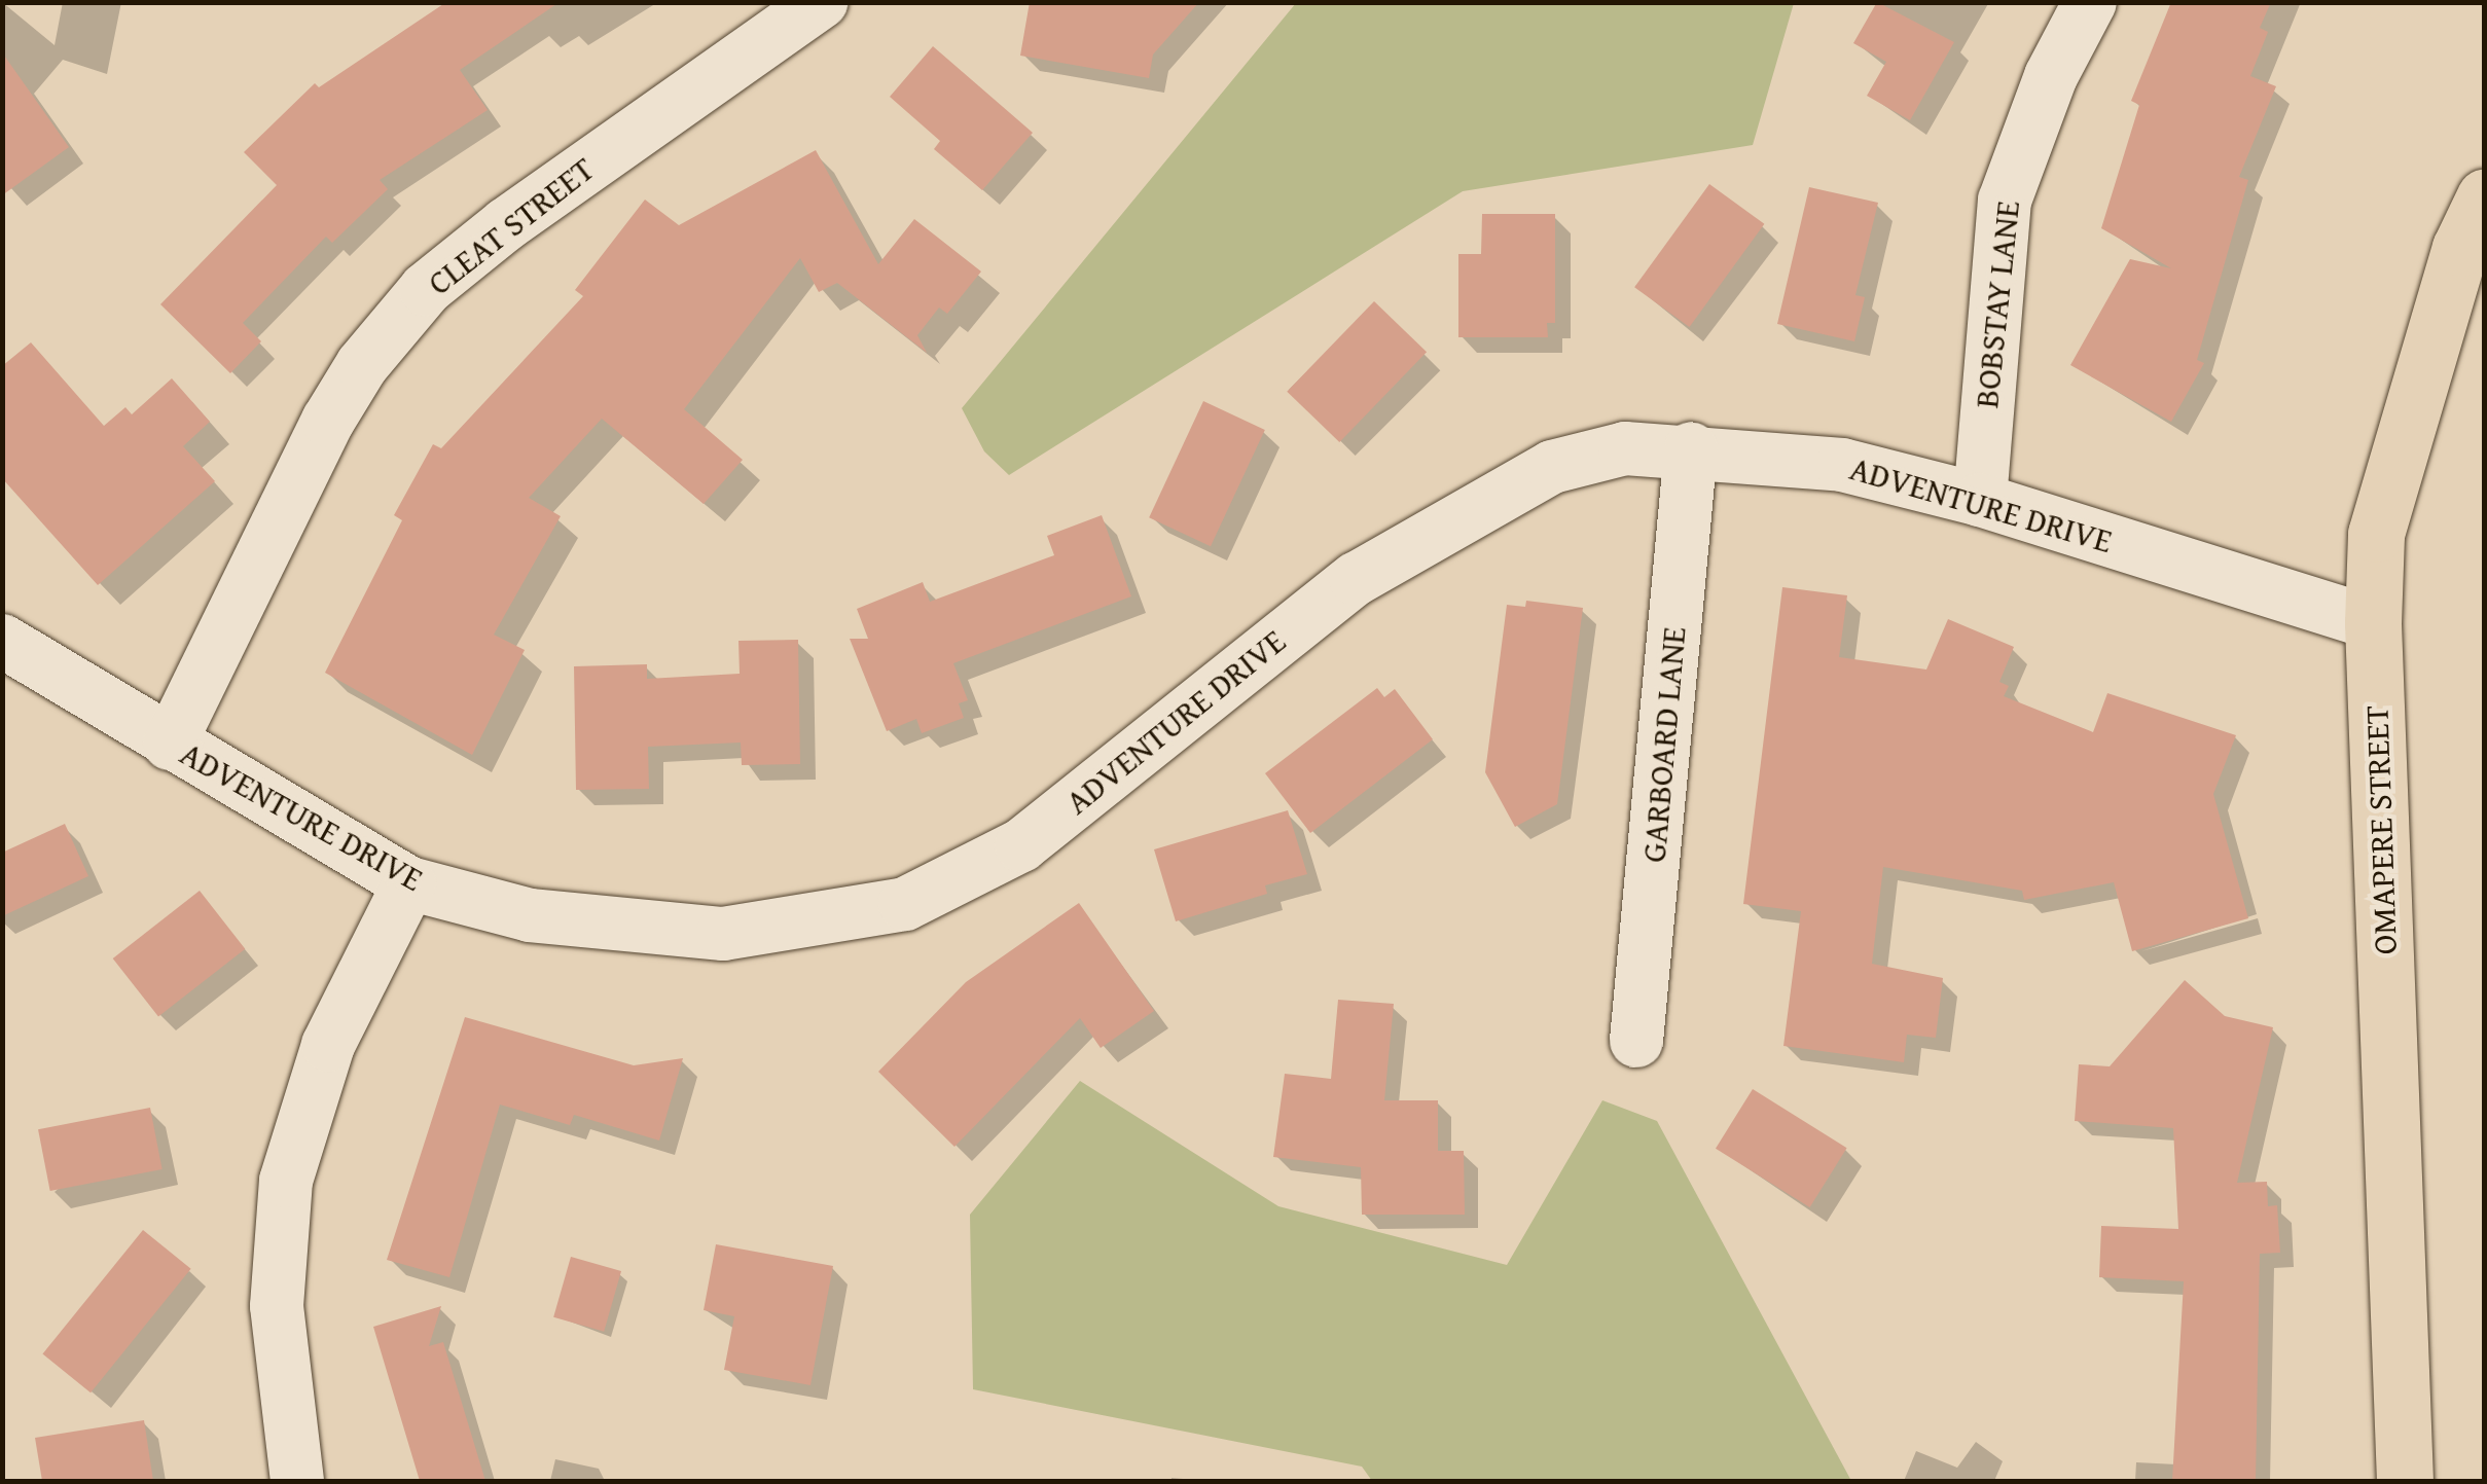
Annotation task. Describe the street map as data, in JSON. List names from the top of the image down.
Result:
{
  "streets": {
    "main road": ["OMAPERE STREET"],
    "street": [
      "CLEAT STREET",
      "BOBSTAY LANE",
      "ADVENTURE DRIVE",
      "GARBOARD LANE"
    ]
  },
  "crossings": [
    ["CLEAT STREET", "ADVENTURE DRIVE"],
    ["BOBSTAY LANE", "ADVENTURE DRIVE"],
    ["ADVENTURE DRIVE", "GARBOARD LANE"],
    ["ADVENTURE DRIVE", "OMAPERE STREET"]
  ]
}
